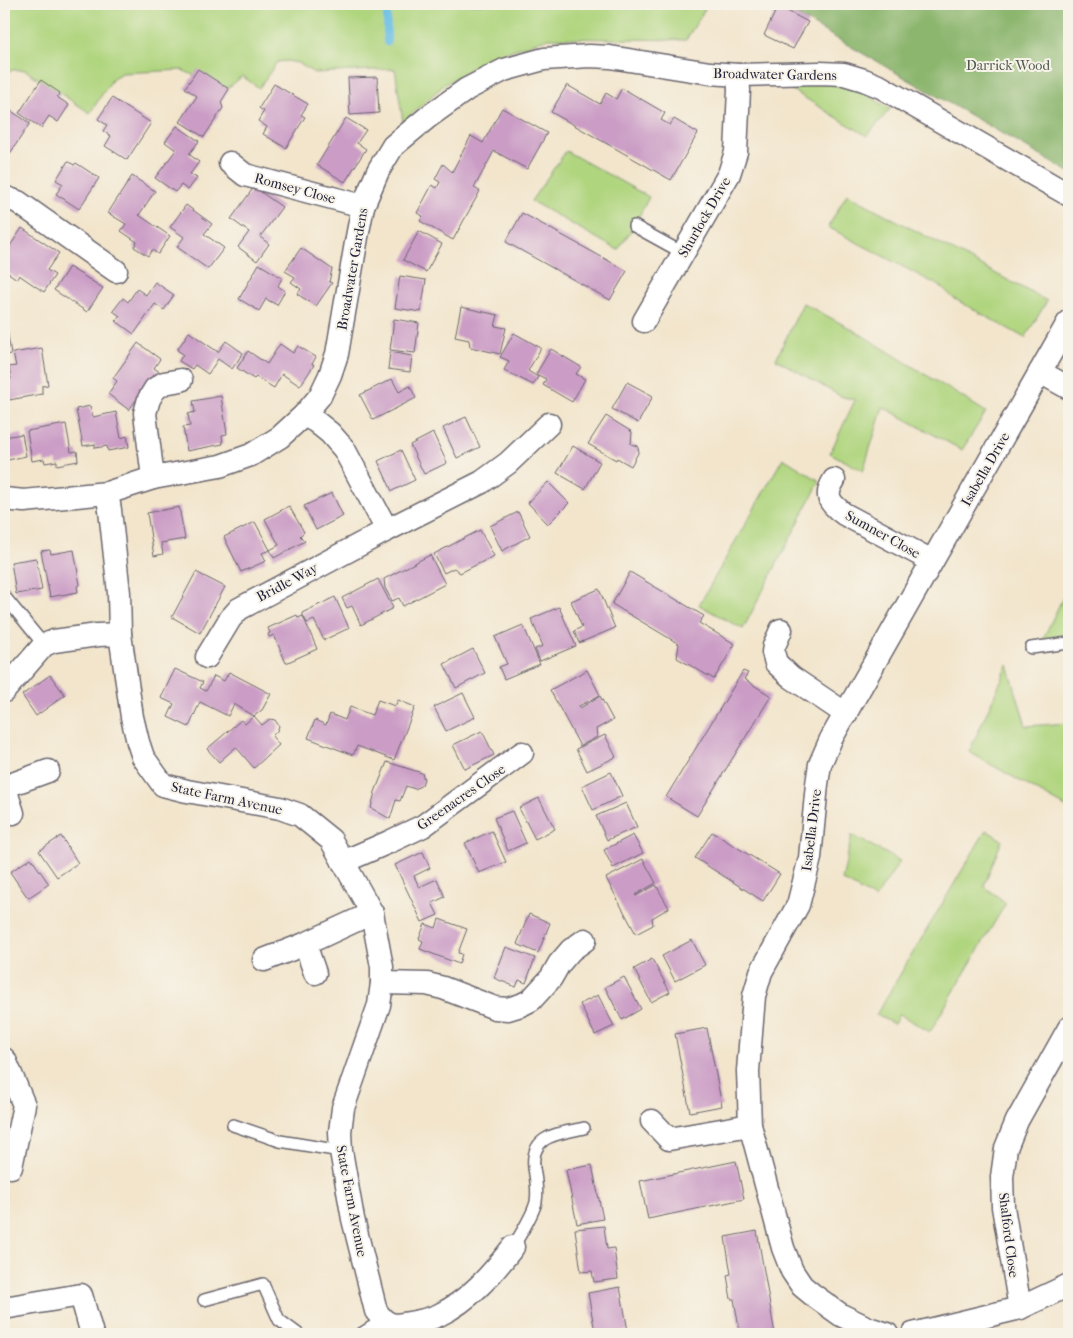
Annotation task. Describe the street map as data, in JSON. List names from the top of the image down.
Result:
{
  "streets": {
    "street": [
      "Broadwater Gardens",
      "Romsey Close",
      "Shurlock Drive",
      "Isabella Drive",
      "Sumner Close",
      "Bridle Way",
      "Greenacres Close",
      "State Farm Avenue",
      "Shalford Close"
    ]
  },
  "crossings": [
    ["Broadwater Gardens", "Romsey Close"],
    ["Broadwater Gardens", "Shurlock Drive"],
    ["Broadwater Gardens", "State Farm Avenue"],
    ["Isabella Drive", "Sumner Close"],
    ["Greenacres Close", "State Farm Avenue"]
  ],
  "parks": ["Darrick Wood"]
}
